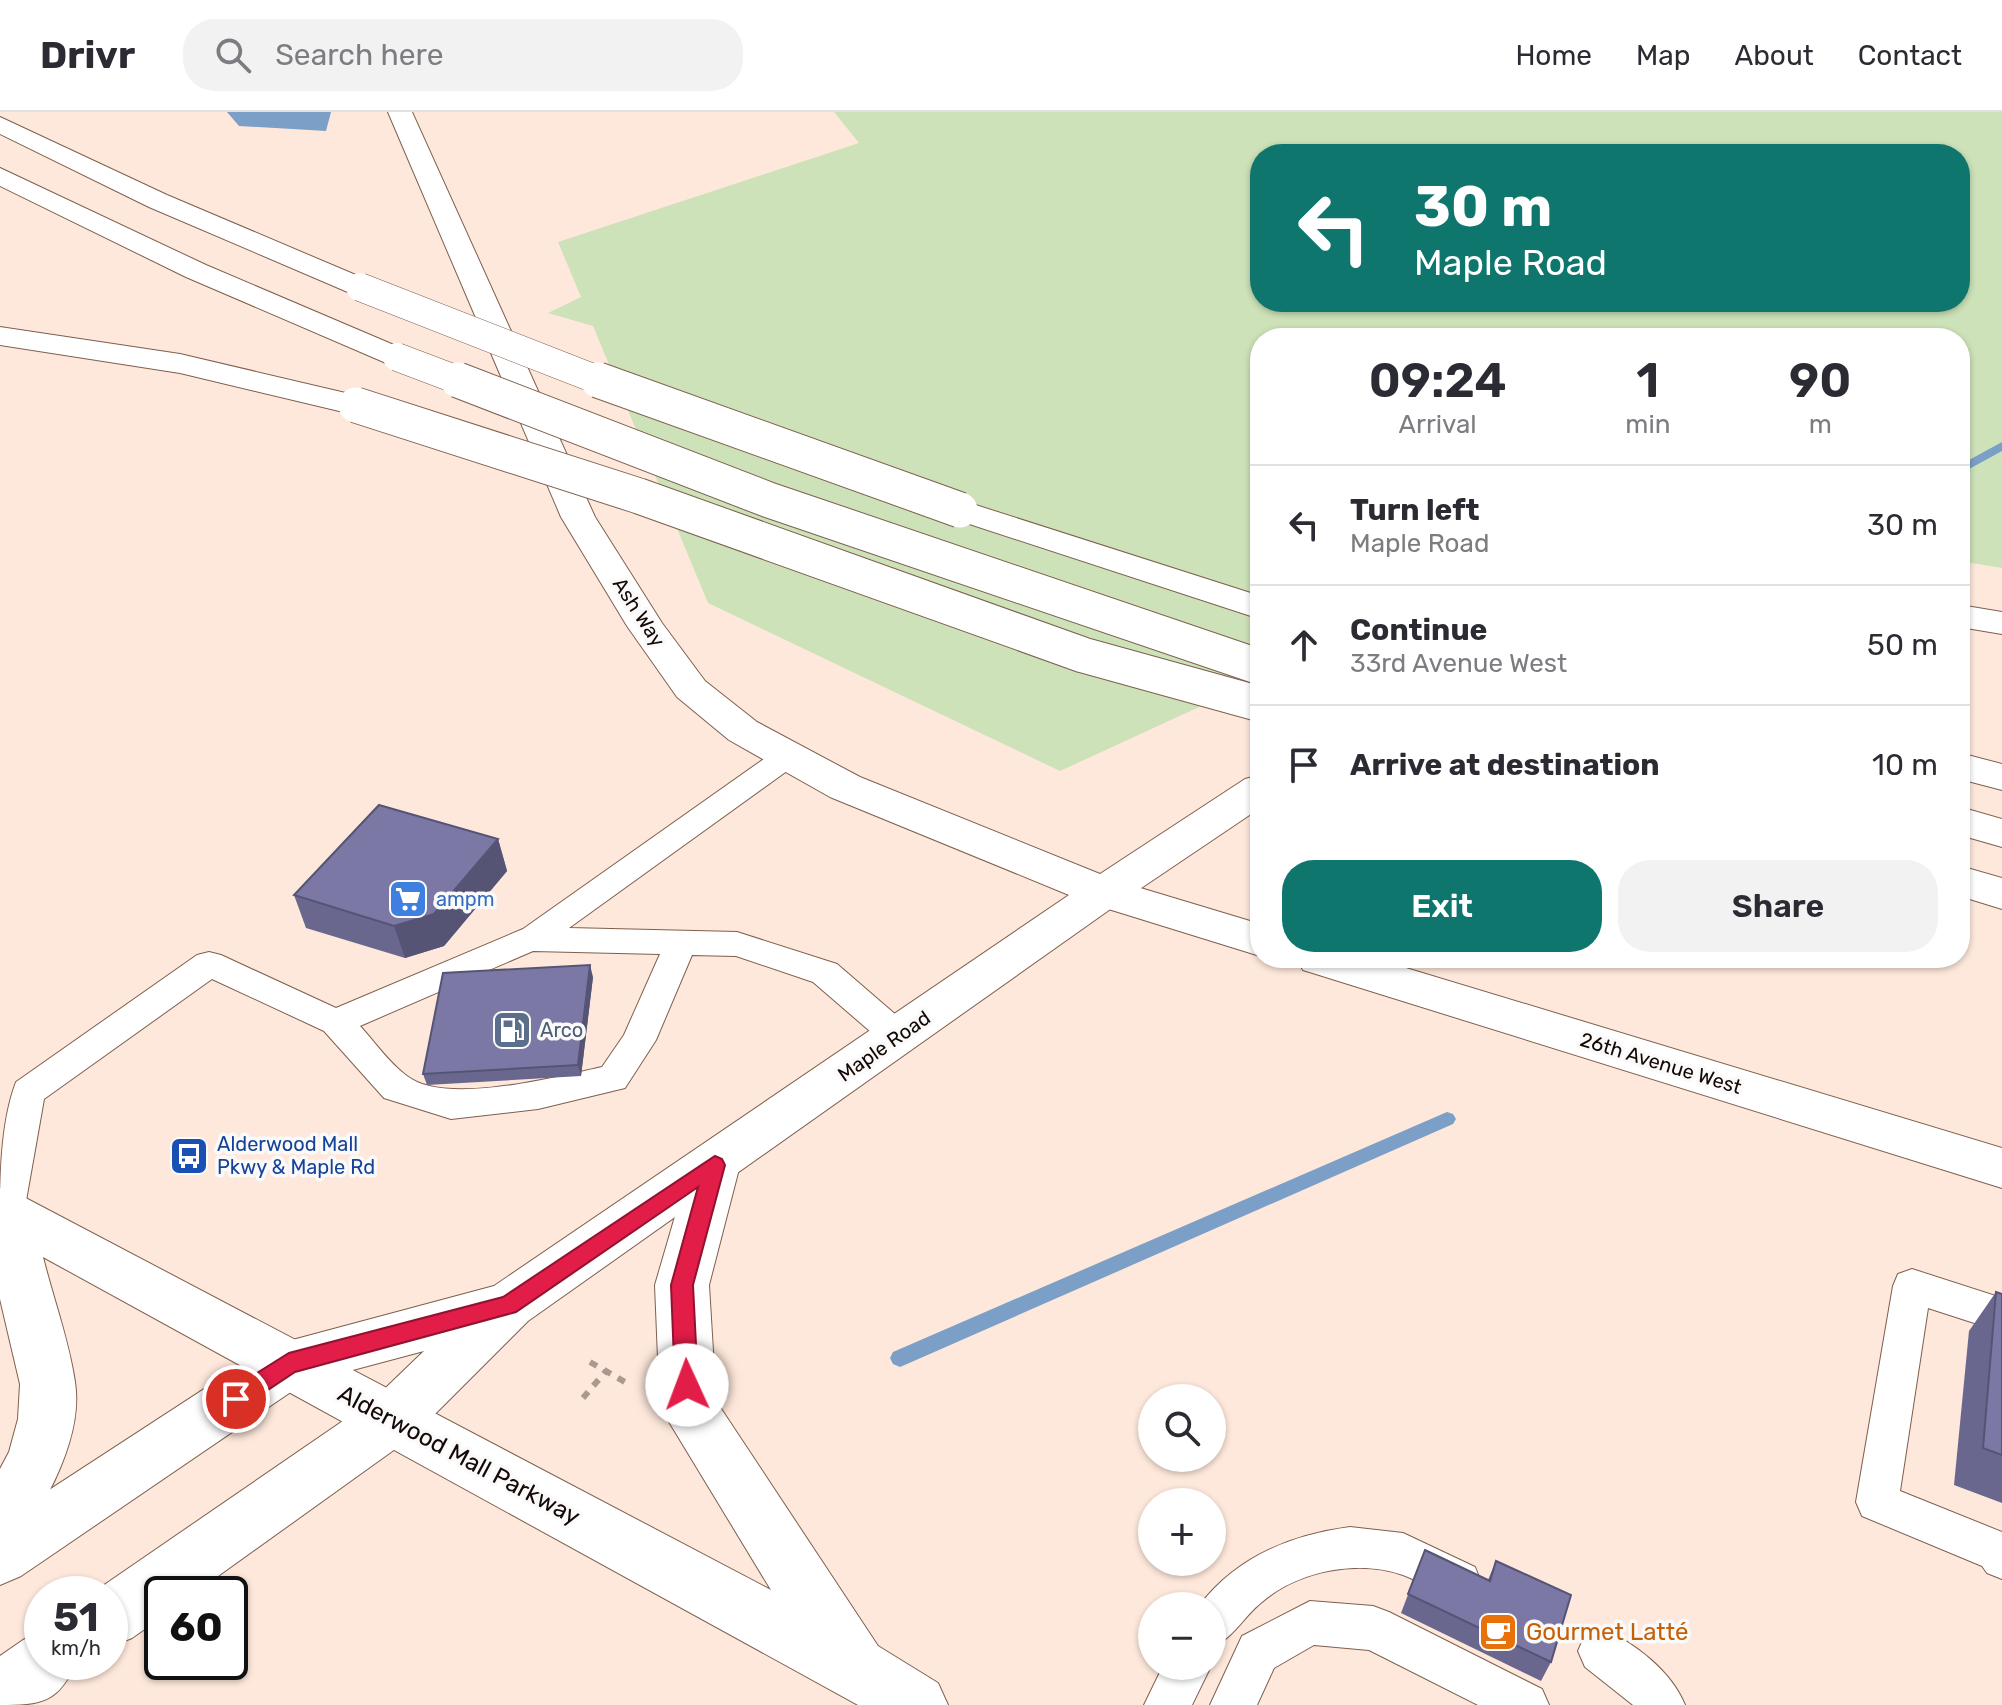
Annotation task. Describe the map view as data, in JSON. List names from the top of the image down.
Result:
{
  "streets": {
    "main road": [
      "Ash Way",
      "Maple Road",
      "26th Avenue West",
      "Alderwood Mall Parkway"
    ]
  },
  "crossings": [
    ["Ash Way", "Maple Road"],
    ["Maple Road", "Alderwood Mall Parkway"]
  ],
  "places": {
    "supermarket": ["ampm"],
    "fuel station": ["Arco"],
    "bus stop": ["Alderwood Mall Pkwy & Maple Rd"],
    "cafe": ["Gourmet Latté"]
  },
  "page": {
    "header": "Drivr",
    "search": "Search here",
    "nav": [
      "Home",
      "Map",
      "About",
      "Contact"
    ],
    "turn": ["30 m", "Maple Road"],
    "eta": [
      "09:24",
      "Arrival",
      "1",
      "min",
      "90",
      "m"
    ],
    "list": [
      {
        "name": "Turn left",
        "note": "Maple Road",
        "value": "30 m"
      },
      {
        "name": "Continue",
        "note": "33rd Avenue West",
        "value": "50 m"
      },
      {
        "name": "Arrive at destination",
        "value": "10 m"
      }
    ],
    "buttons": ["Exit", "Share"],
    "map_buttons": ["+", "−"],
    "speed": "51 km/h",
    "limit": "60"
  }
}
